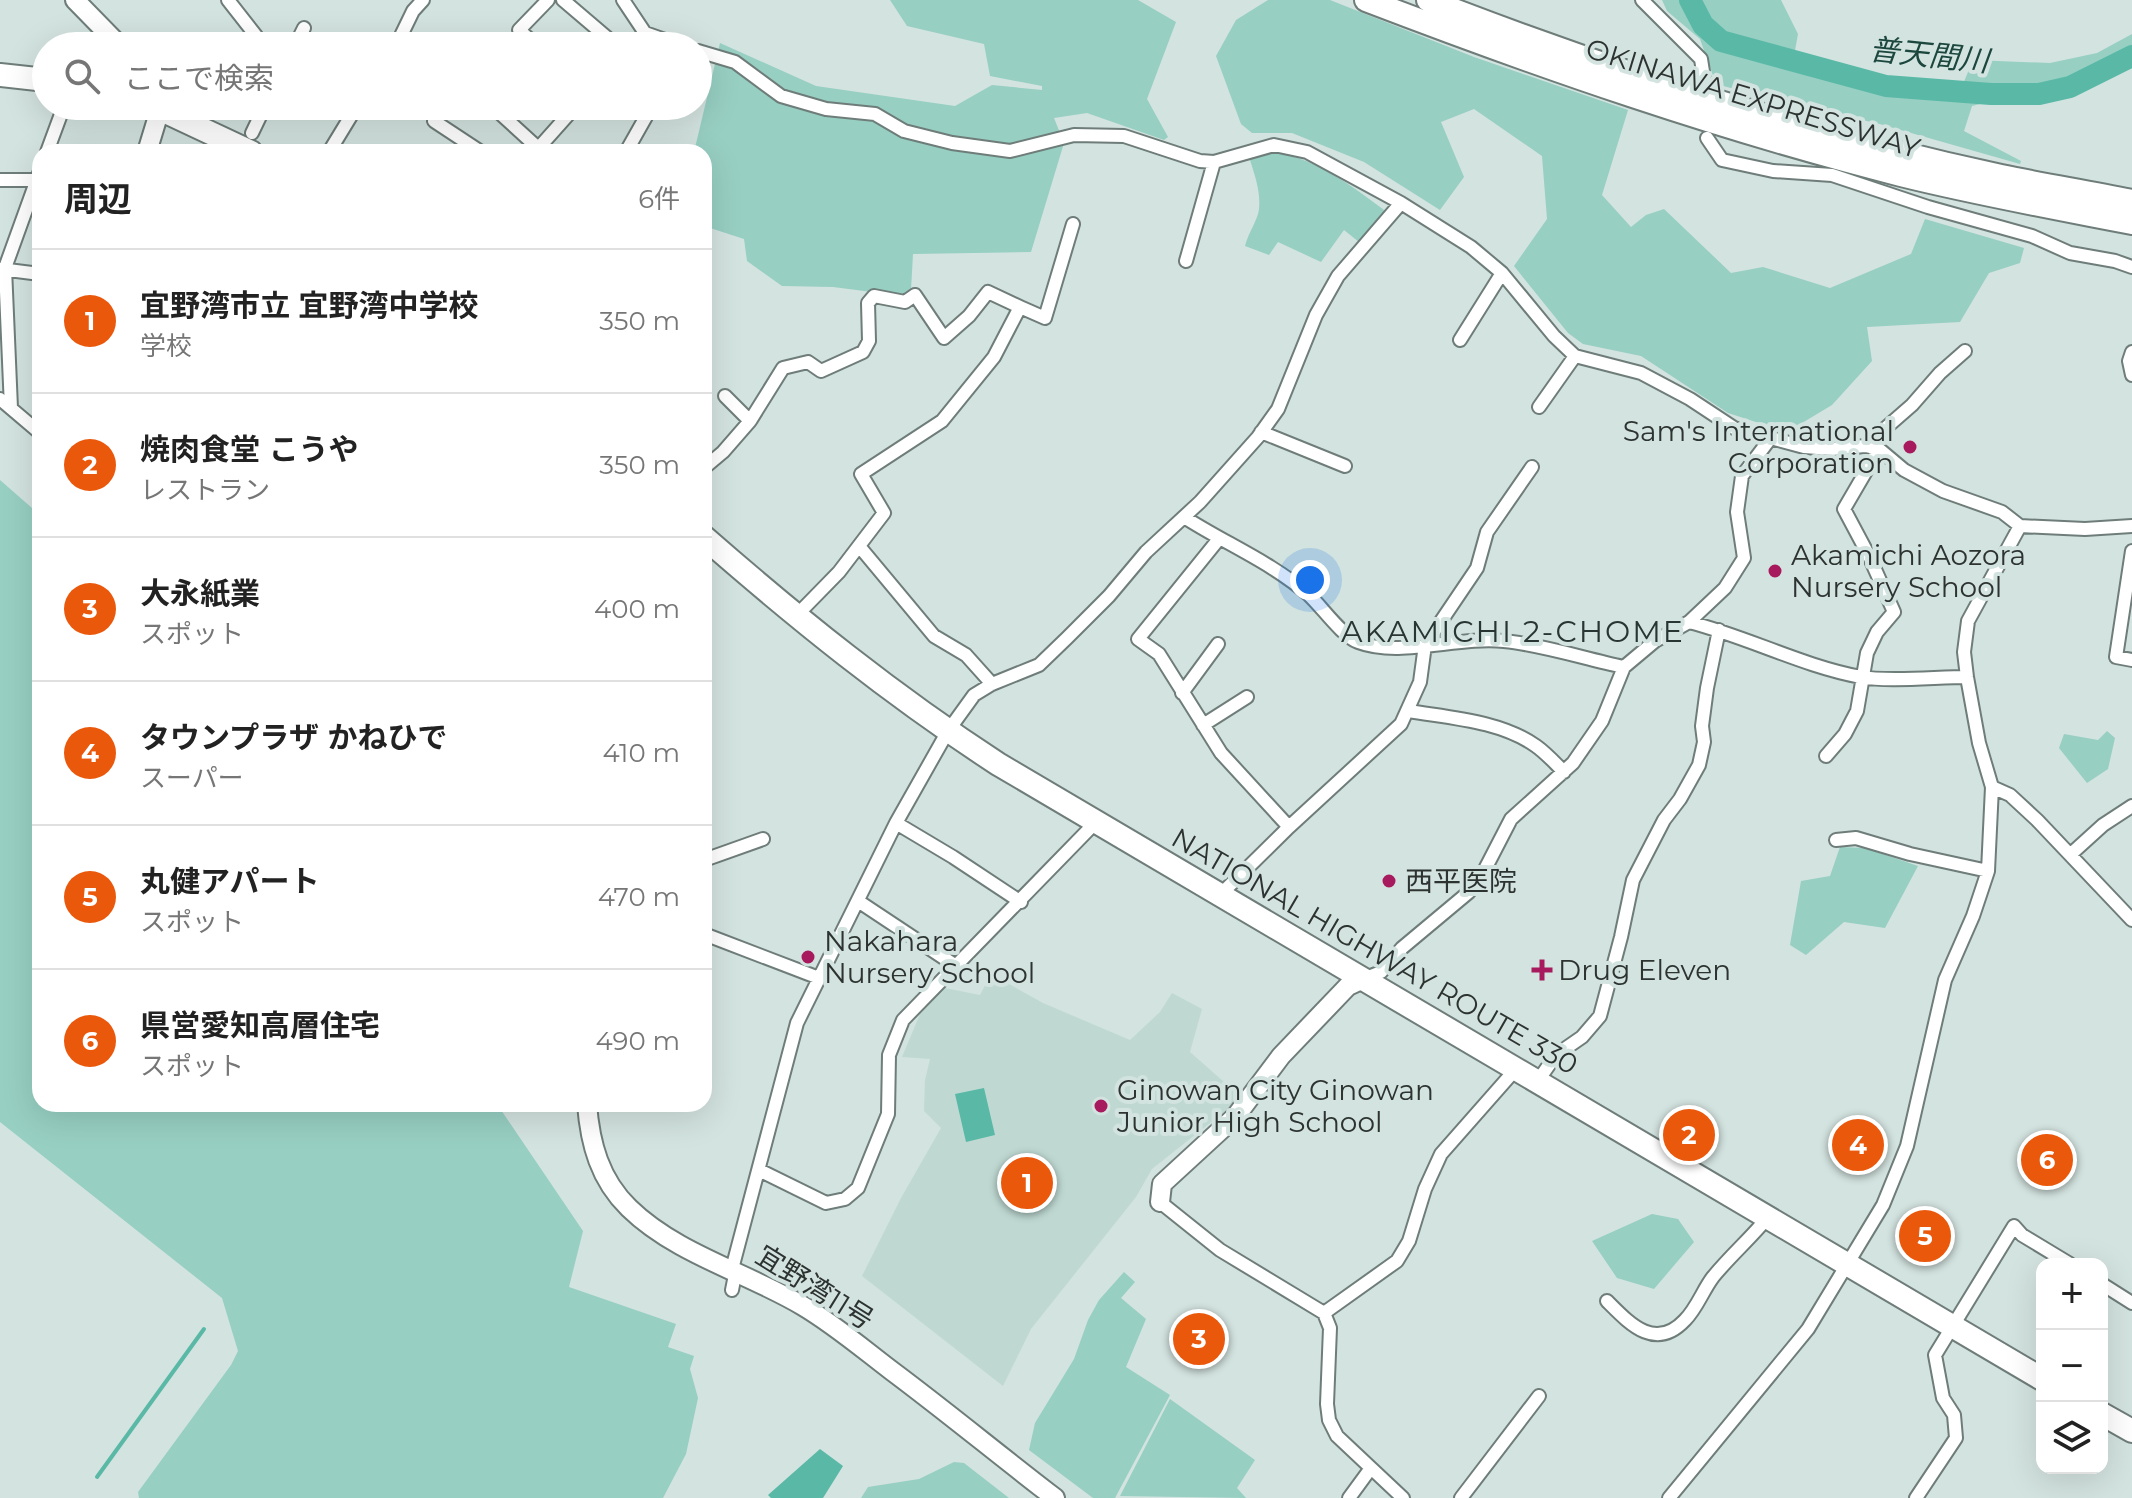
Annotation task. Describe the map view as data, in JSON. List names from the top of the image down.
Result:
{
  "streets": {
    "highway": ["OKINAWA EXPRESSWAY", "NATIONAL HIGHWAY ROUTE 330"],
    "street": ["宜野湾11号"]
  },
  "districts": ["AKAMICHI 2-CHOME"],
  "water": ["普天間川"],
  "places": {
    "other": [
      "Sam's International Corporation",
      "Akamichi Aozora Nursery School",
      "西平医院",
      "Nakahara Nursery School",
      "Ginowan City Ginowan Junior High School"
    ],
    "health": ["Drug Eleven"]
  },
  "page": {
    "search": "ここで検索",
    "heading": ["周辺", "6件"],
    "list": [
      {
        "mark": "1",
        "name": "宜野湾市立 宜野湾中学校",
        "note": "学校",
        "value": "350 m"
      },
      {
        "mark": "2",
        "name": "焼肉食堂 こうや",
        "note": "レストラン",
        "value": "350 m"
      },
      {
        "mark": "3",
        "name": "大永紙業",
        "note": "スポット",
        "value": "400 m"
      },
      {
        "mark": "4",
        "name": "タウンプラザ かねひで",
        "note": "スーパー",
        "value": "410 m"
      },
      {
        "mark": "5",
        "name": "丸健アパート",
        "note": "スポット",
        "value": "470 m"
      },
      {
        "mark": "6",
        "name": "県営愛知高層住宅",
        "note": "スポット",
        "value": "490 m"
      }
    ],
    "pins": [
      "2",
      "4",
      "6",
      "1",
      "5",
      "3"
    ],
    "map_buttons": ["+", "−"]
  }
}
